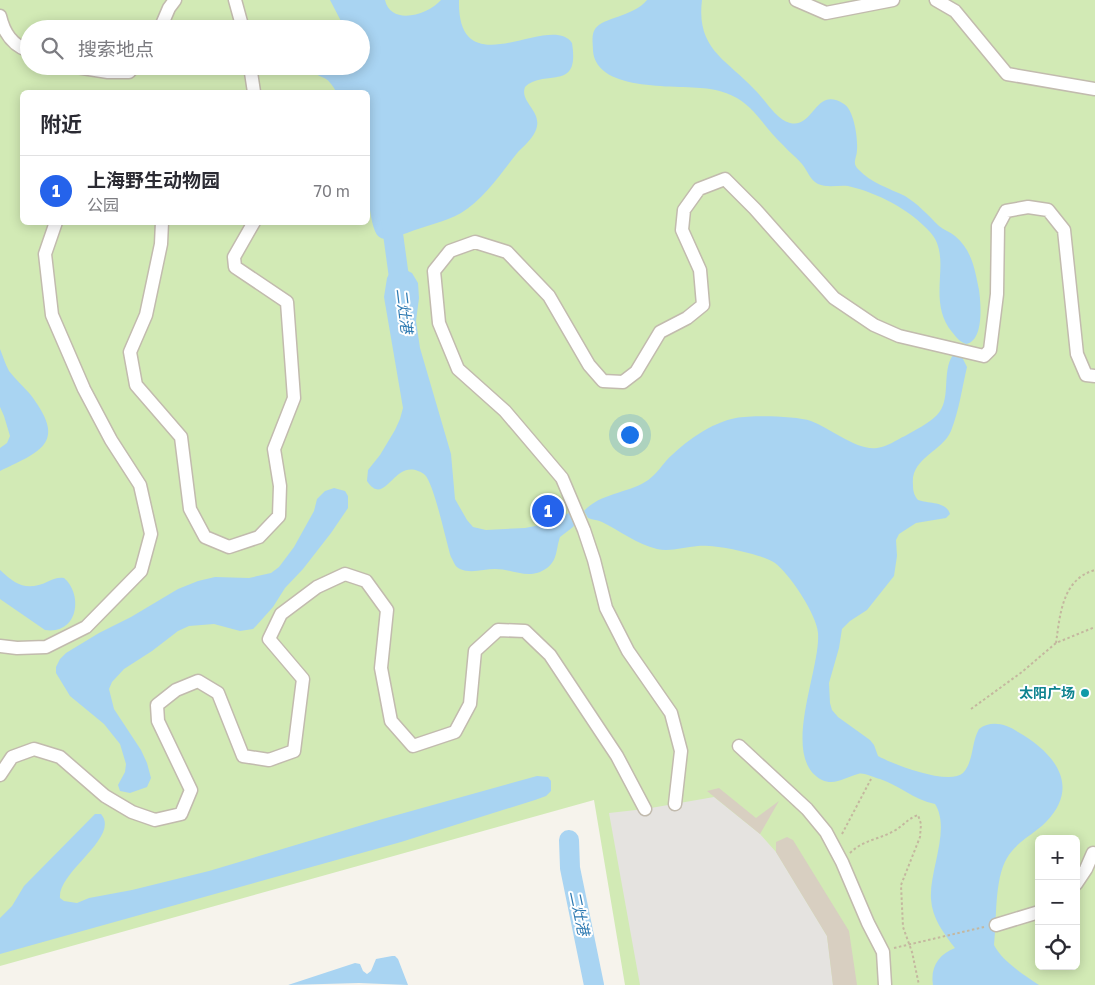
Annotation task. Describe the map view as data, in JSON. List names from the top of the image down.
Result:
{
  "water": ["二灶港"],
  "places": ["太阳广场"],
  "page": {
    "search": "搜索地点",
    "heading": "附近",
    "list": [
      {
        "mark": "1",
        "name": "上海野生动物园",
        "note": "公园",
        "value": "70 m"
      }
    ],
    "pins": "1",
    "map_buttons": ["+", "−"]
  }
}
